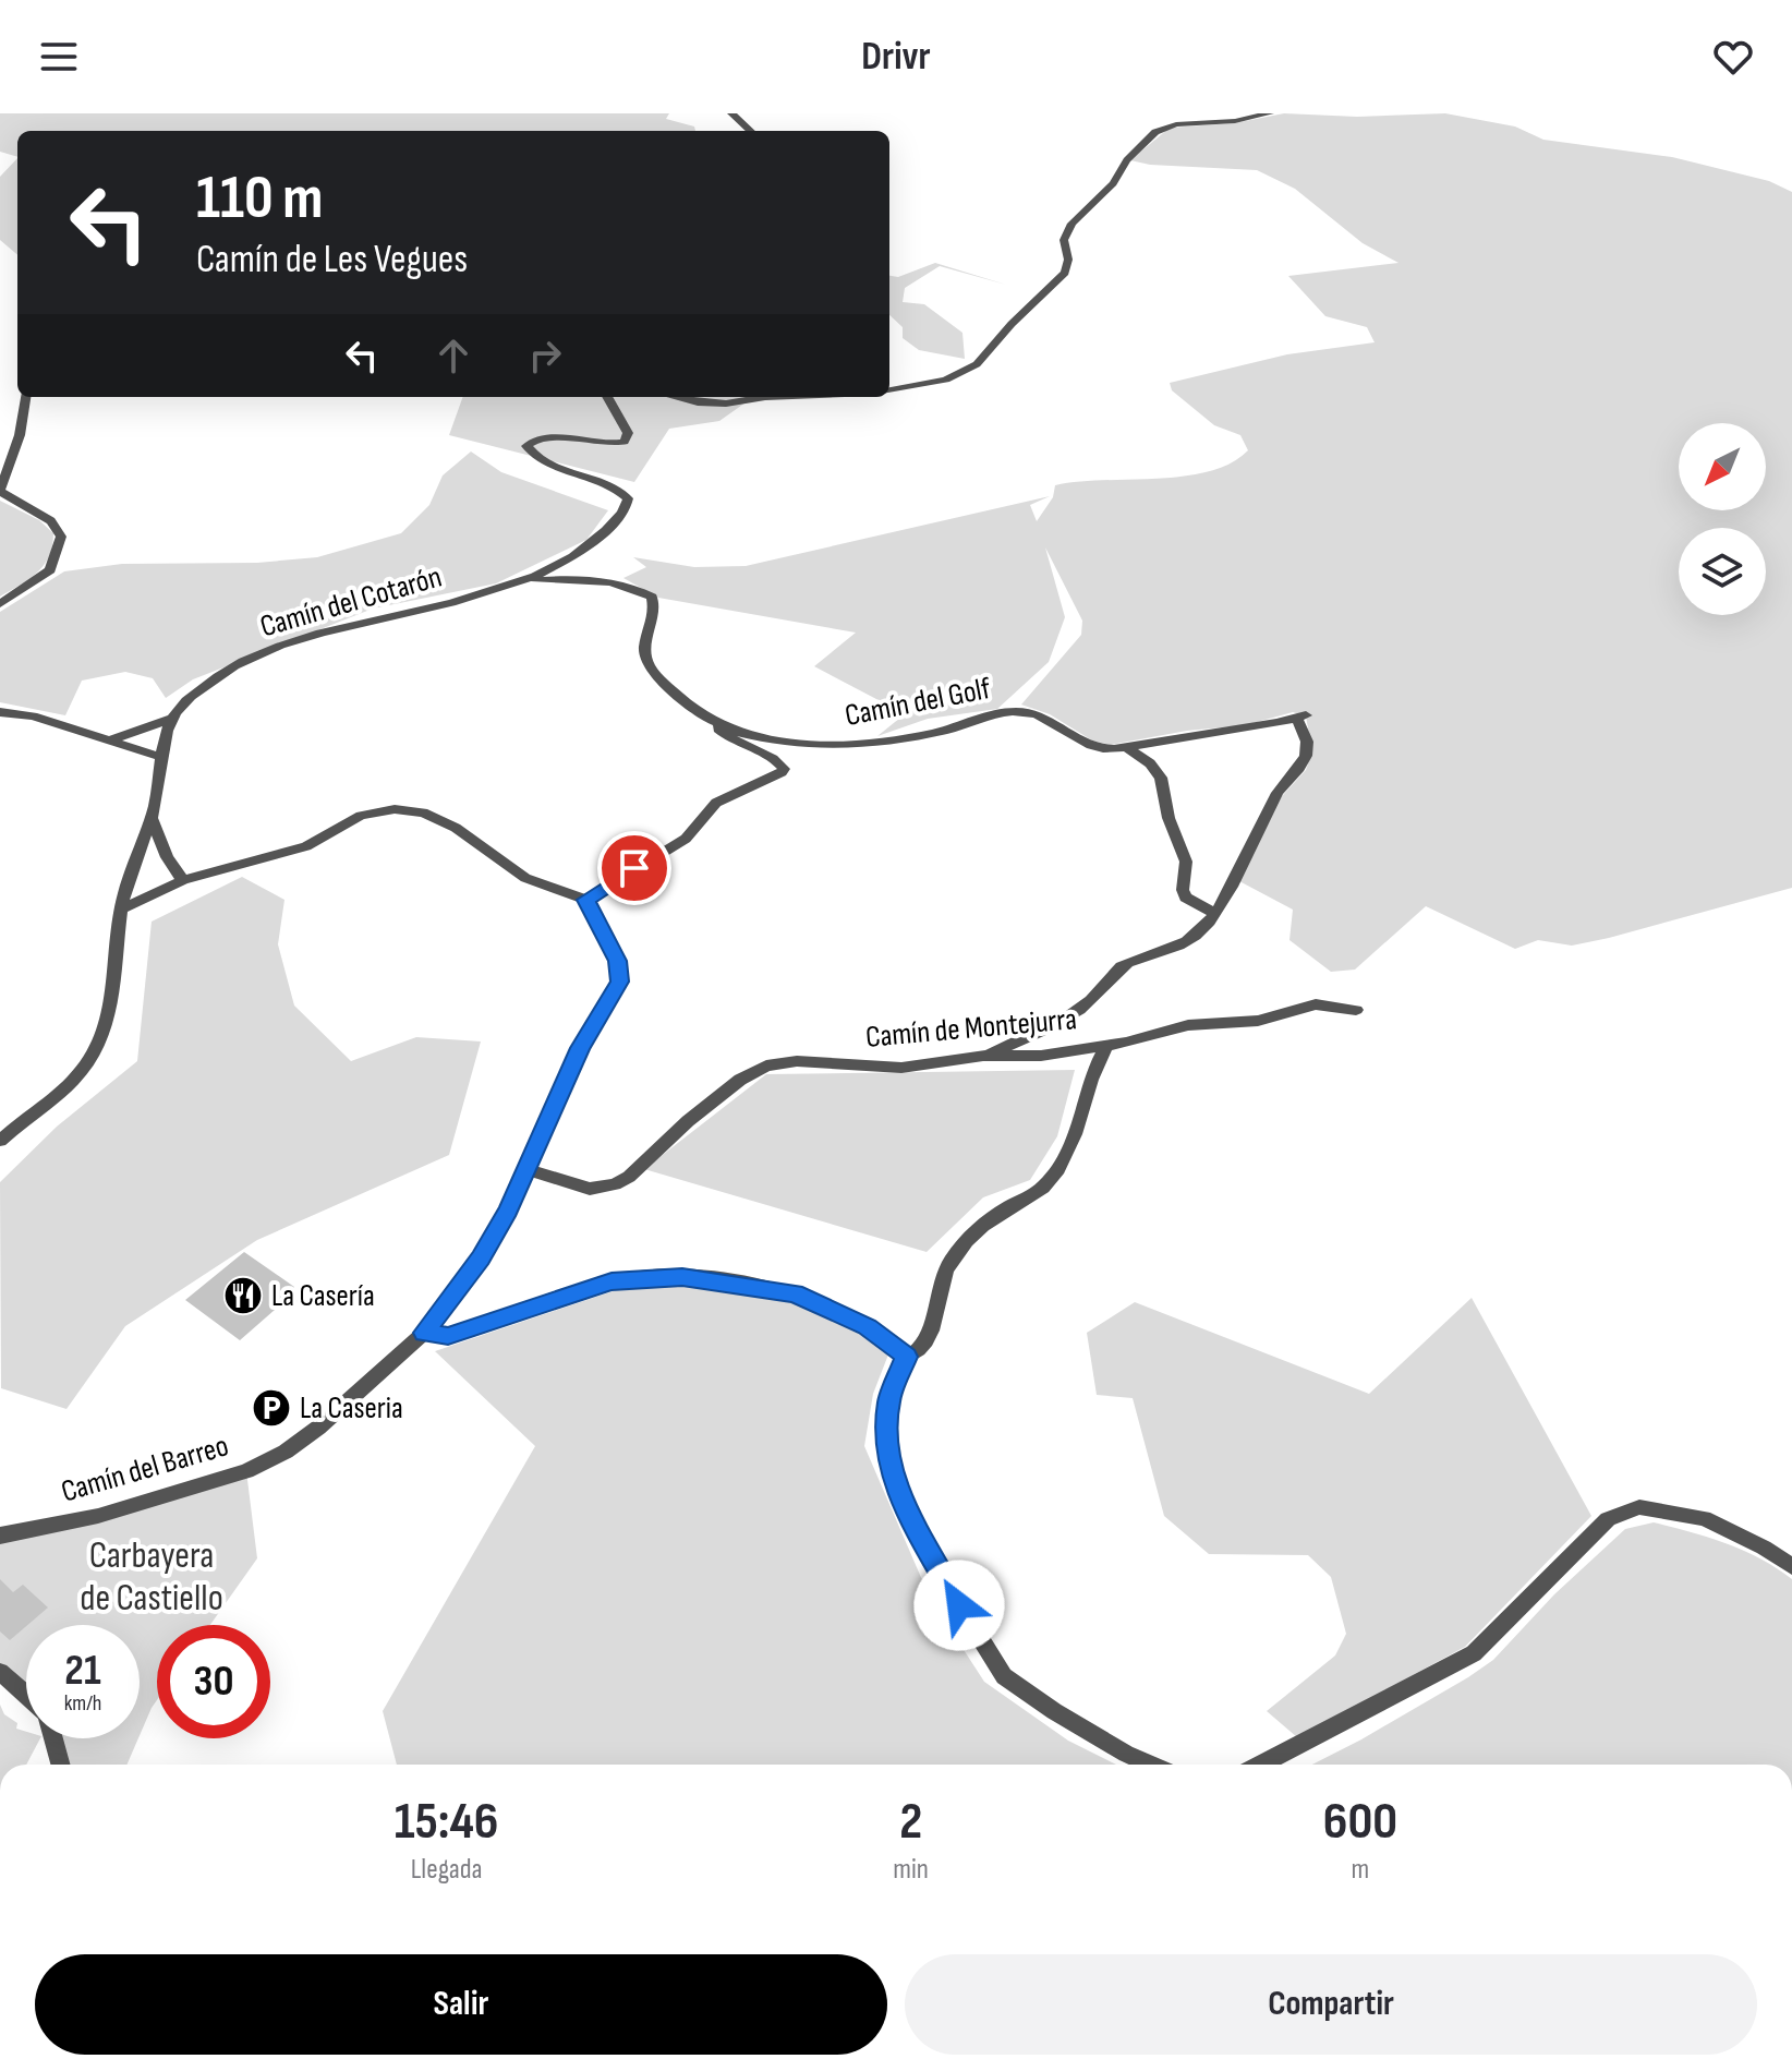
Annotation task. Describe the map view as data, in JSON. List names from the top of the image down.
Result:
{
  "streets": {
    "street": [
      "Camín del Cotarón",
      "Camín del Golf",
      "Camín de Montejurra",
      "Camín del Barreo"
    ]
  },
  "crossings": [
    ["Camín del Cotarón", "Camín del Golf"],
    ["Camín de Montejurra", "Camín del Barreo"]
  ],
  "parks": ["Carbayera de Castiello"],
  "places": {
    "restaurant": ["La Casería"],
    "parking": ["La Caseria"]
  },
  "north": "bottom left",
  "page": {
    "header": "Drivr",
    "turn": ["110 m", "Camín de Les Vegues"],
    "speed": "21 km/h",
    "limit": "30",
    "eta": [
      "15:46",
      "Llegada",
      "2",
      "min",
      "600",
      "m"
    ],
    "buttons": ["Salir", "Compartir"]
  }
}
